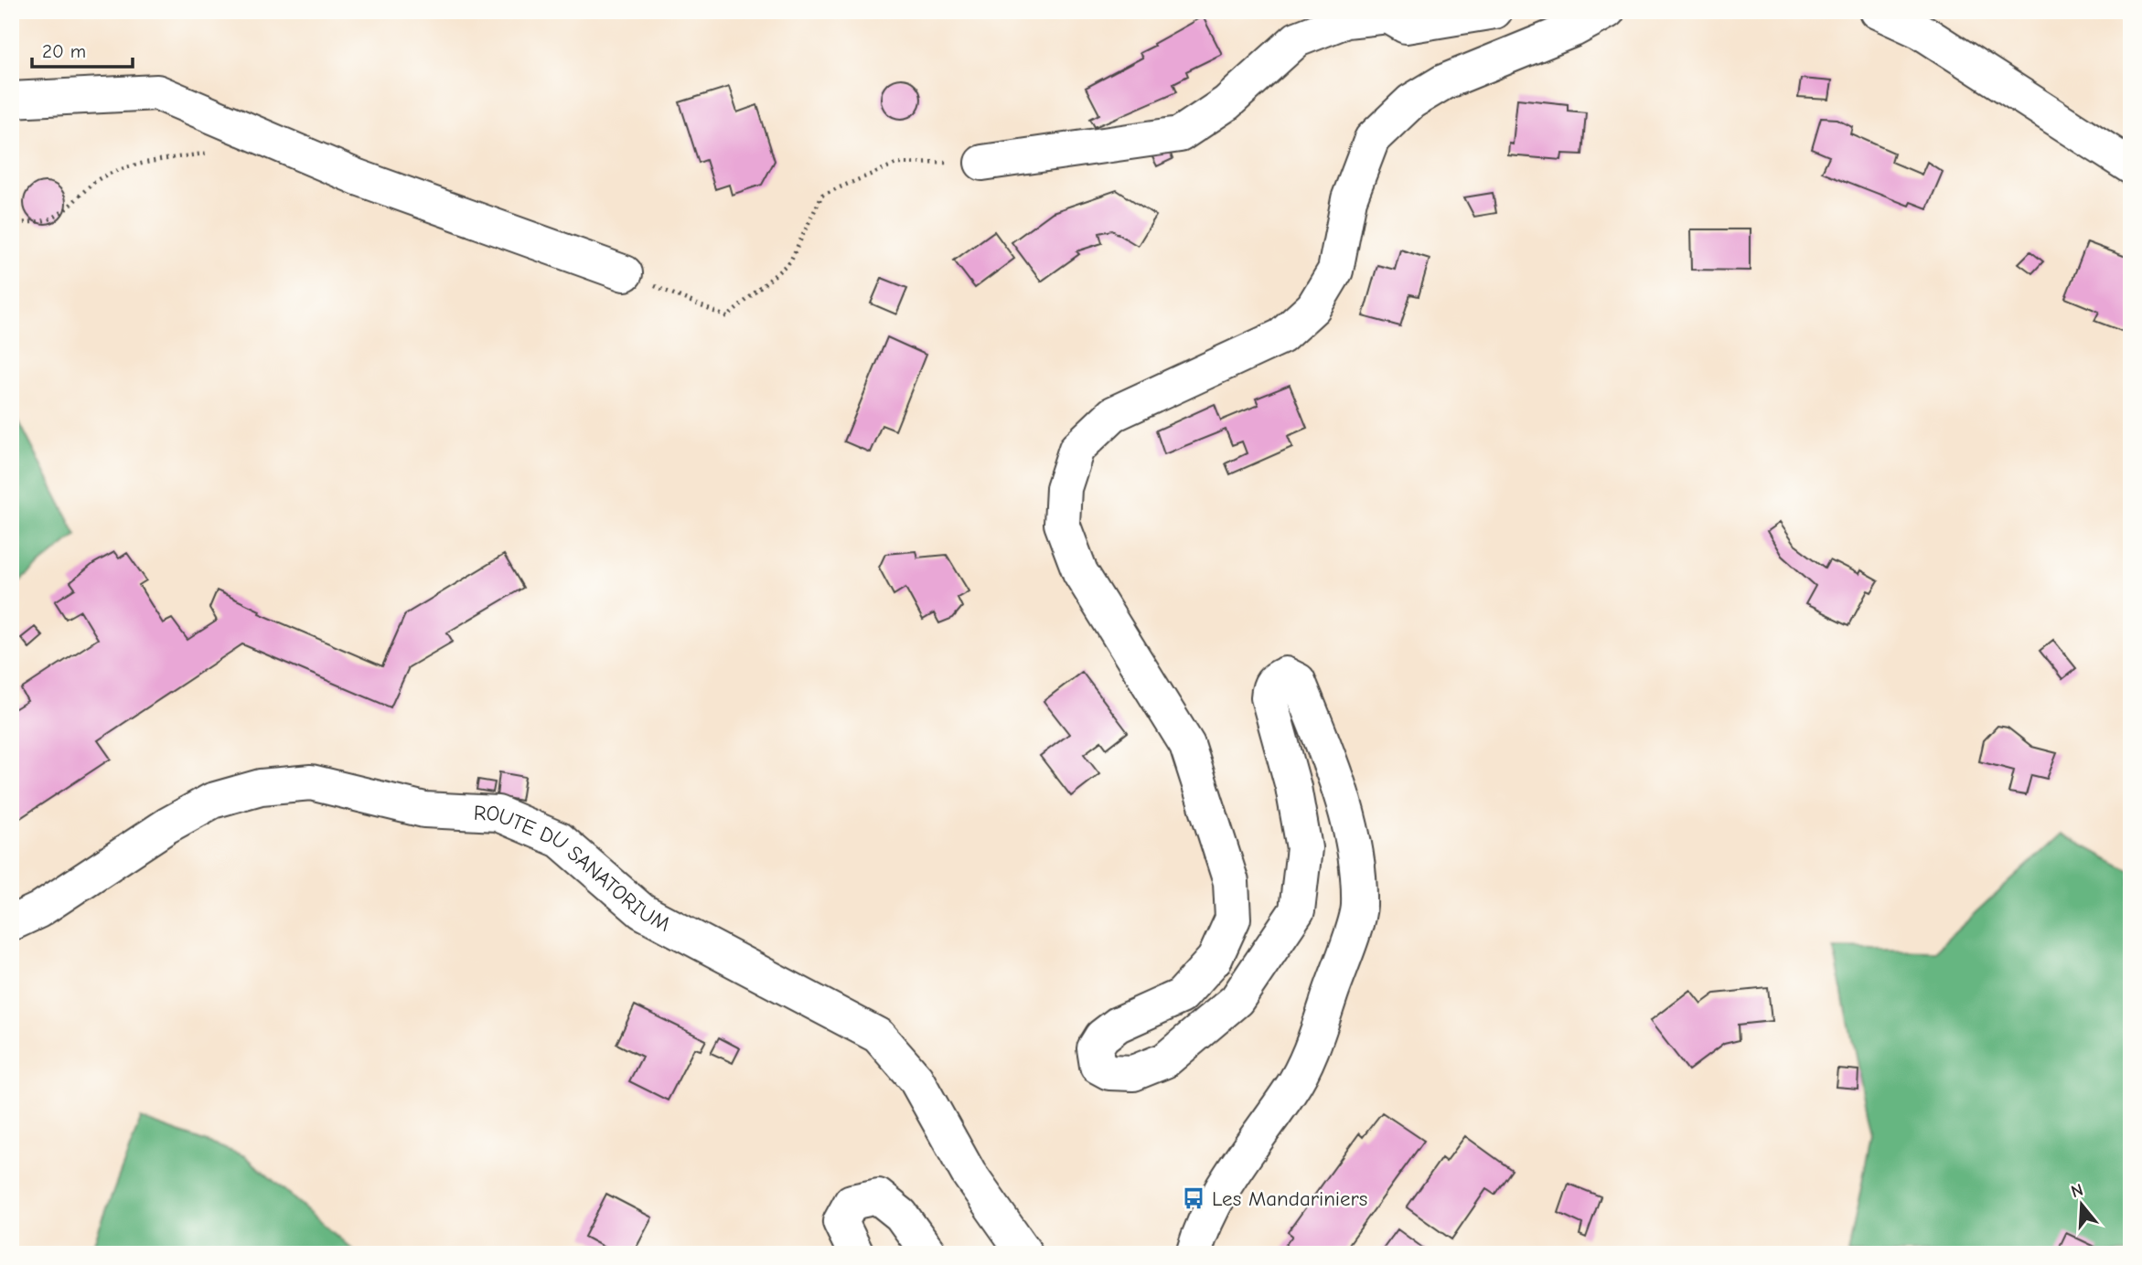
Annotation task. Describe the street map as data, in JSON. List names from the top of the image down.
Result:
{
  "streets": {
    "street": ["ROUTE DU SANATORIUM"]
  },
  "places": {
    "bus stop": ["Les Mandariniers"]
  },
  "scale_bar": "20 m",
  "north": "top"
}
